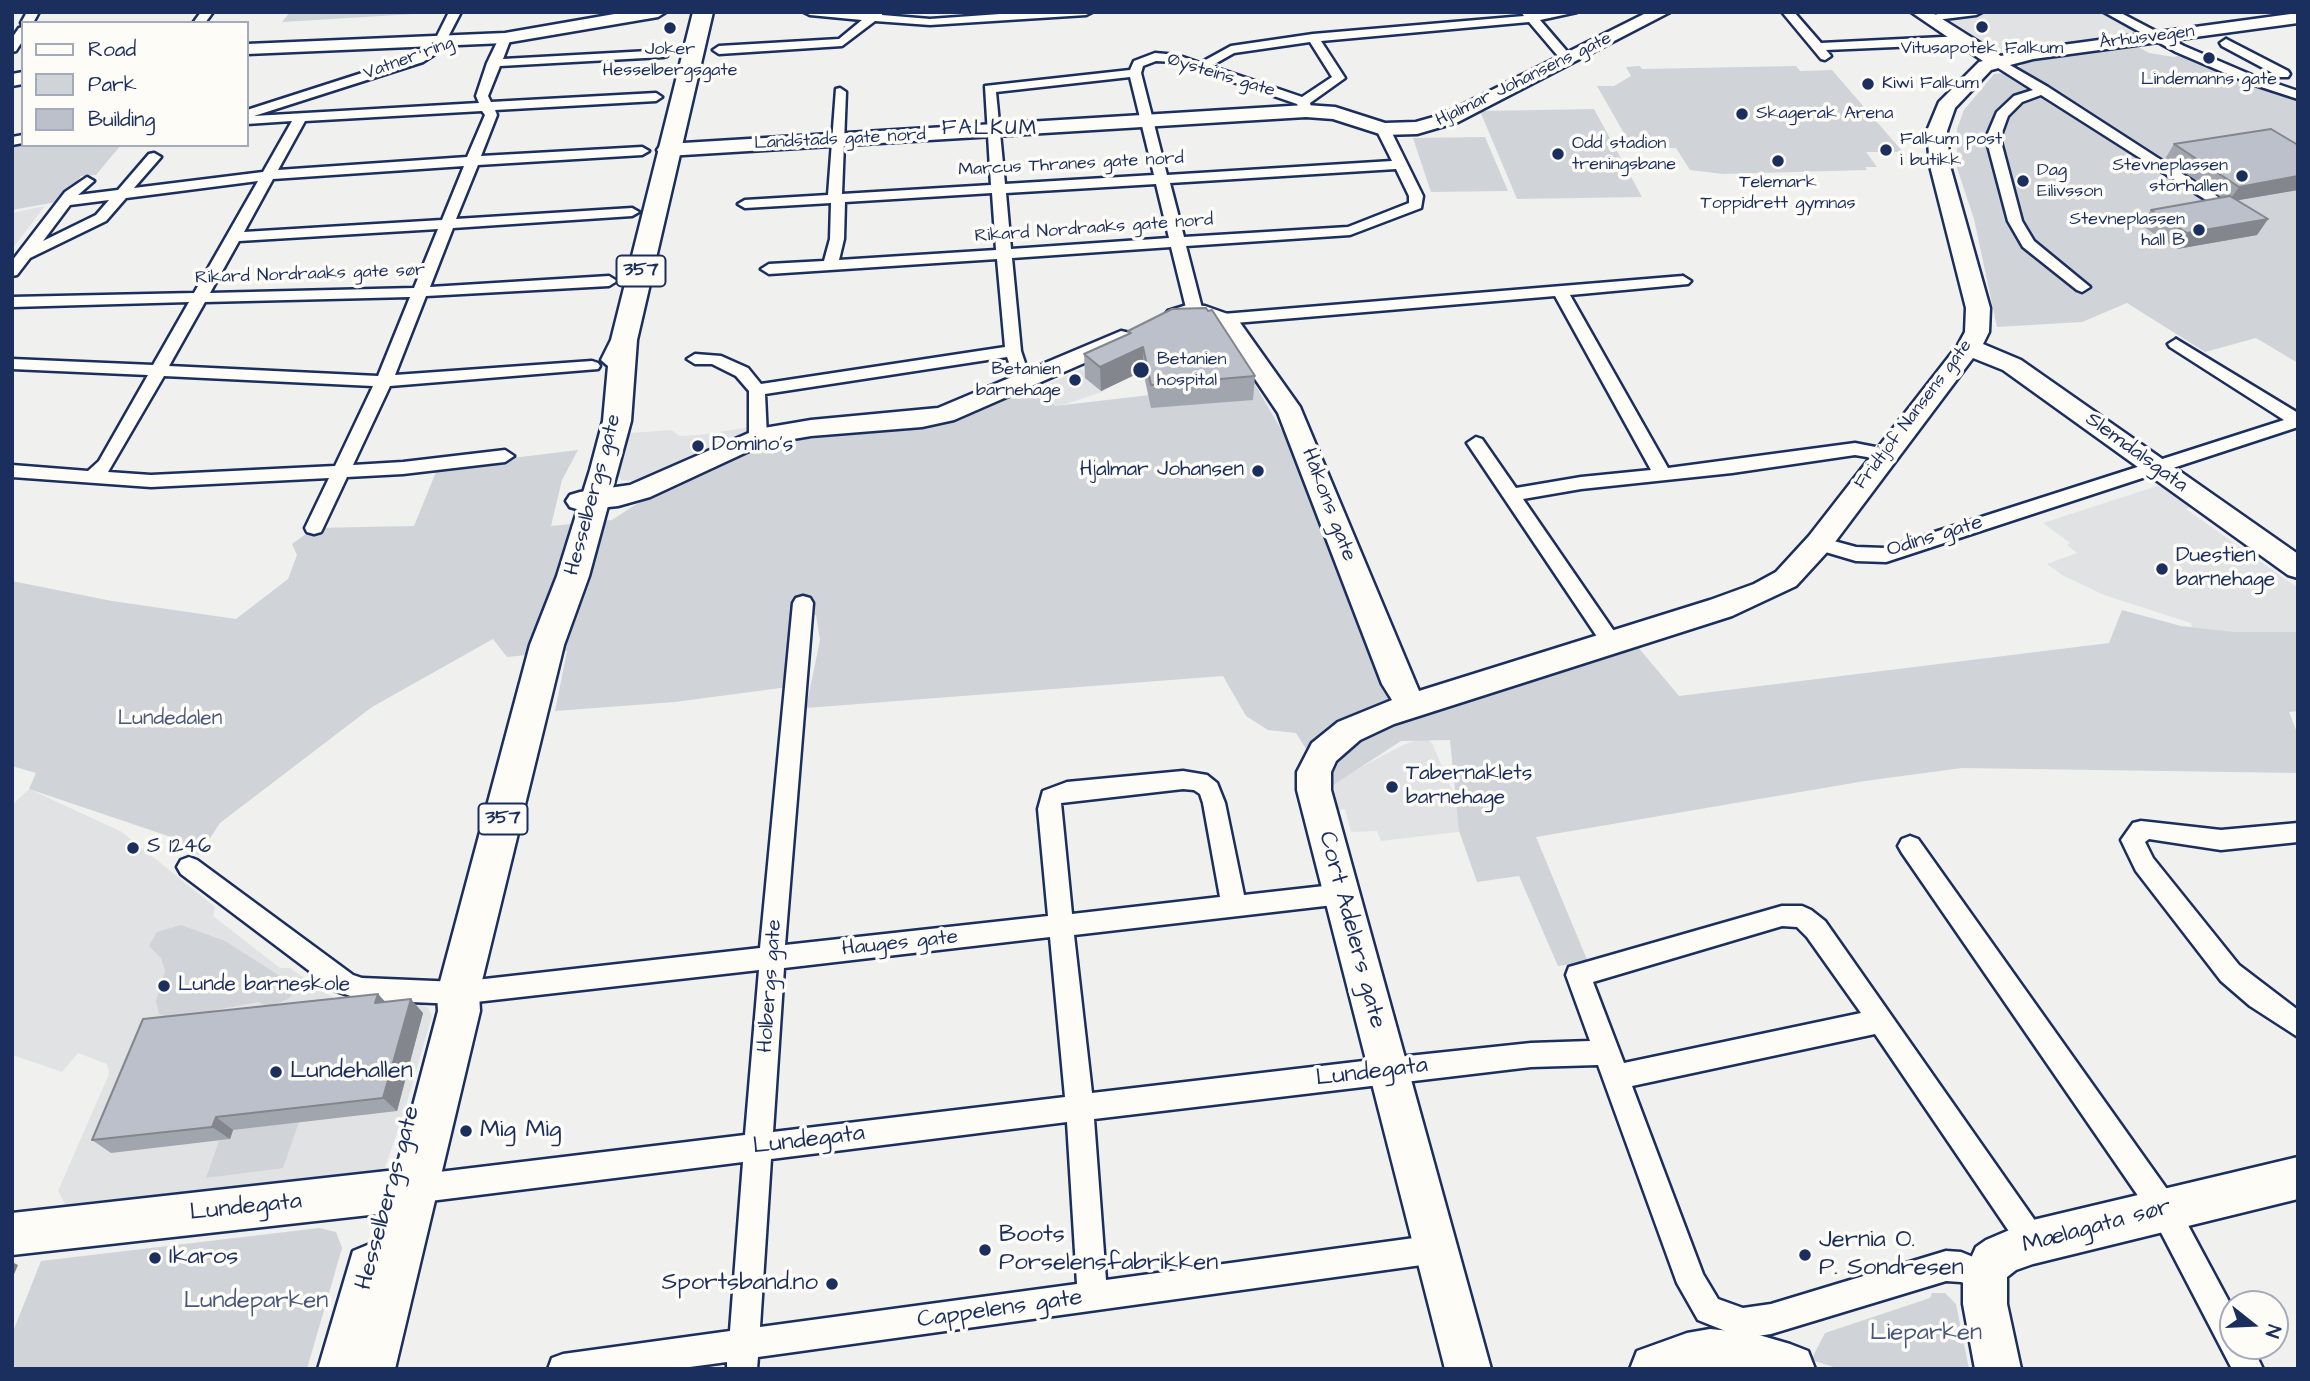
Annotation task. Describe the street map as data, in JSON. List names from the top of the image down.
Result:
{
  "streets": {
    "main road": ["357", "Hesselbergs gate"],
    "street": [
      "Århusvegen",
      "Vatner ring",
      "Øysteins gate",
      "Hjalmar Johansens gate",
      "Landstads gate nord",
      "Marcus Thranes gate nord",
      "Rikard Nordraaks gate nord",
      "Rikard Nordraaks gate sør",
      "Fridtjof Nansens gate",
      "Slemdalsgata",
      "Håkons gate",
      "Odins gate",
      "Cort Adelers gate",
      "Hauges gate",
      "Holbergs gate",
      "Lundegata",
      "Mælagata sør",
      "Cappelens gate"
    ]
  },
  "crossings": [
    ["Århusvegen", "Fridtjof Nansens gate"],
    ["Øysteins gate", "Hjalmar Johansens gate"],
    ["Øysteins gate", "Landstads gate nord"],
    ["Øysteins gate", "Marcus Thranes gate nord"],
    ["Øysteins gate", "Rikard Nordraaks gate nord"],
    ["Landstads gate nord", "Hesselbergs gate"],
    ["Marcus Thranes gate nord", "Rikard Nordraaks gate nord"],
    ["Fridtjof Nansens gate", "Slemdalsgata"],
    ["Fridtjof Nansens gate", "Odins gate"],
    ["Slemdalsgata", "Odins gate"],
    ["Hesselbergs gate", "Hauges gate"],
    ["Hesselbergs gate", "Lundegata"],
    ["Håkons gate", "Cort Adelers gate"],
    ["Cort Adelers gate", "Hauges gate"],
    ["Cort Adelers gate", "Lundegata"],
    ["Cort Adelers gate", "Cappelens gate"],
    ["Hauges gate", "Holbergs gate"],
    ["Holbergs gate", "Lundegata"],
    ["Holbergs gate", "Cappelens gate"]
  ],
  "districts": ["FALKUM"],
  "parks": ["Lundedalen", "Lundeparken", "Lieparken"],
  "places": [
    "Vitusapotek Falkum",
    "Joker Hesselbergsgate",
    "Lindemanns gate",
    "Kiwi Falkum",
    "Skagerak Arena",
    "Falkum post i butikk",
    "Odd stadion treningsbane",
    "Telemark Toppidrett gymnas",
    "Stevneplassen storhallen",
    "Dag Eilivsson",
    "Stevneplassen hall B",
    "Betanien hospital",
    "Betanien barnehage",
    "Domino's",
    "Hjalmar Johansen",
    "Duestien barnehage",
    "Tabernaklets barnehage",
    "S 1246",
    "Lunde barneskole",
    "Lundehallen",
    "Mig Mig",
    "Boots Porselensfabrikken",
    "Jernia O. P. Sondresen",
    "Ikaros",
    "Sportsband.no"
  ],
  "legend": ["Road", "Park", "Building"],
  "north": "right"
}
